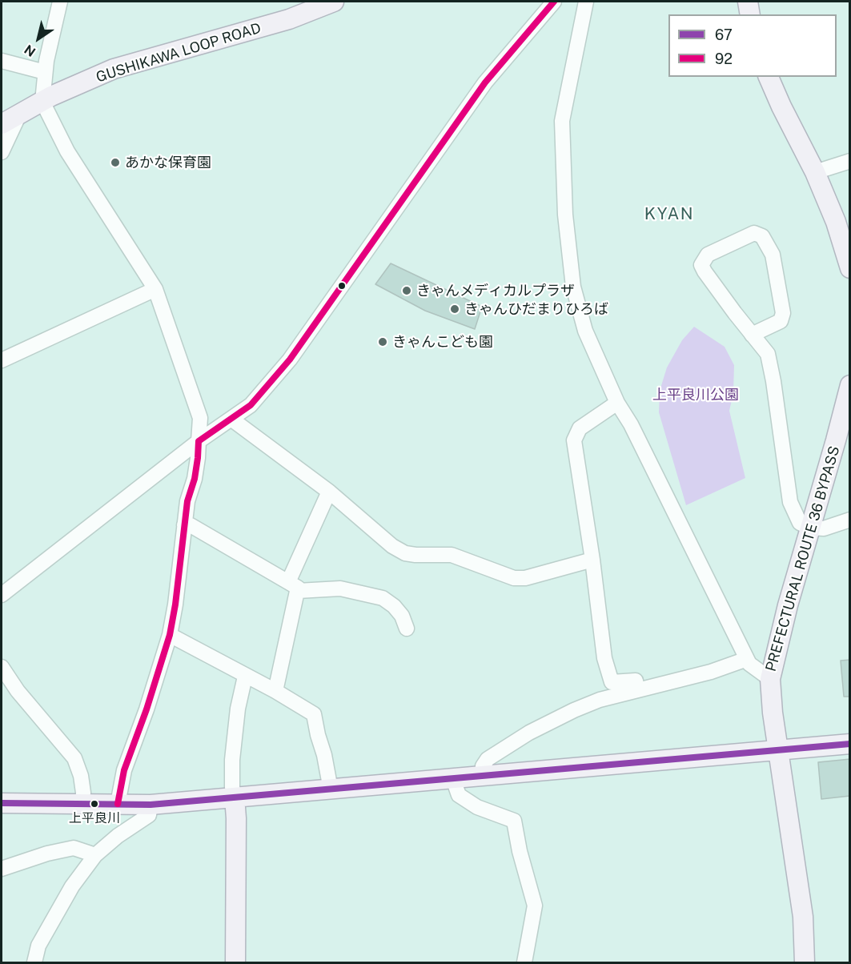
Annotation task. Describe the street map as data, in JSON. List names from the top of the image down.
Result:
{
  "streets": {
    "main road": ["GUSHIKAWA LOOP ROAD", "PREFECTURAL ROUTE 36 BYPASS"]
  },
  "districts": ["KYAN"],
  "parks": ["上平良川公園"],
  "places": [
    "あかな保育園",
    "きゃんメディカルプラザ",
    "きゃんひだまりひろば",
    "きゃんこども園",
    "上平良川"
  ],
  "lines": ["transit line 92", "transit line 67"],
  "legend": ["67", "92"],
  "north": "bottom left"
}
